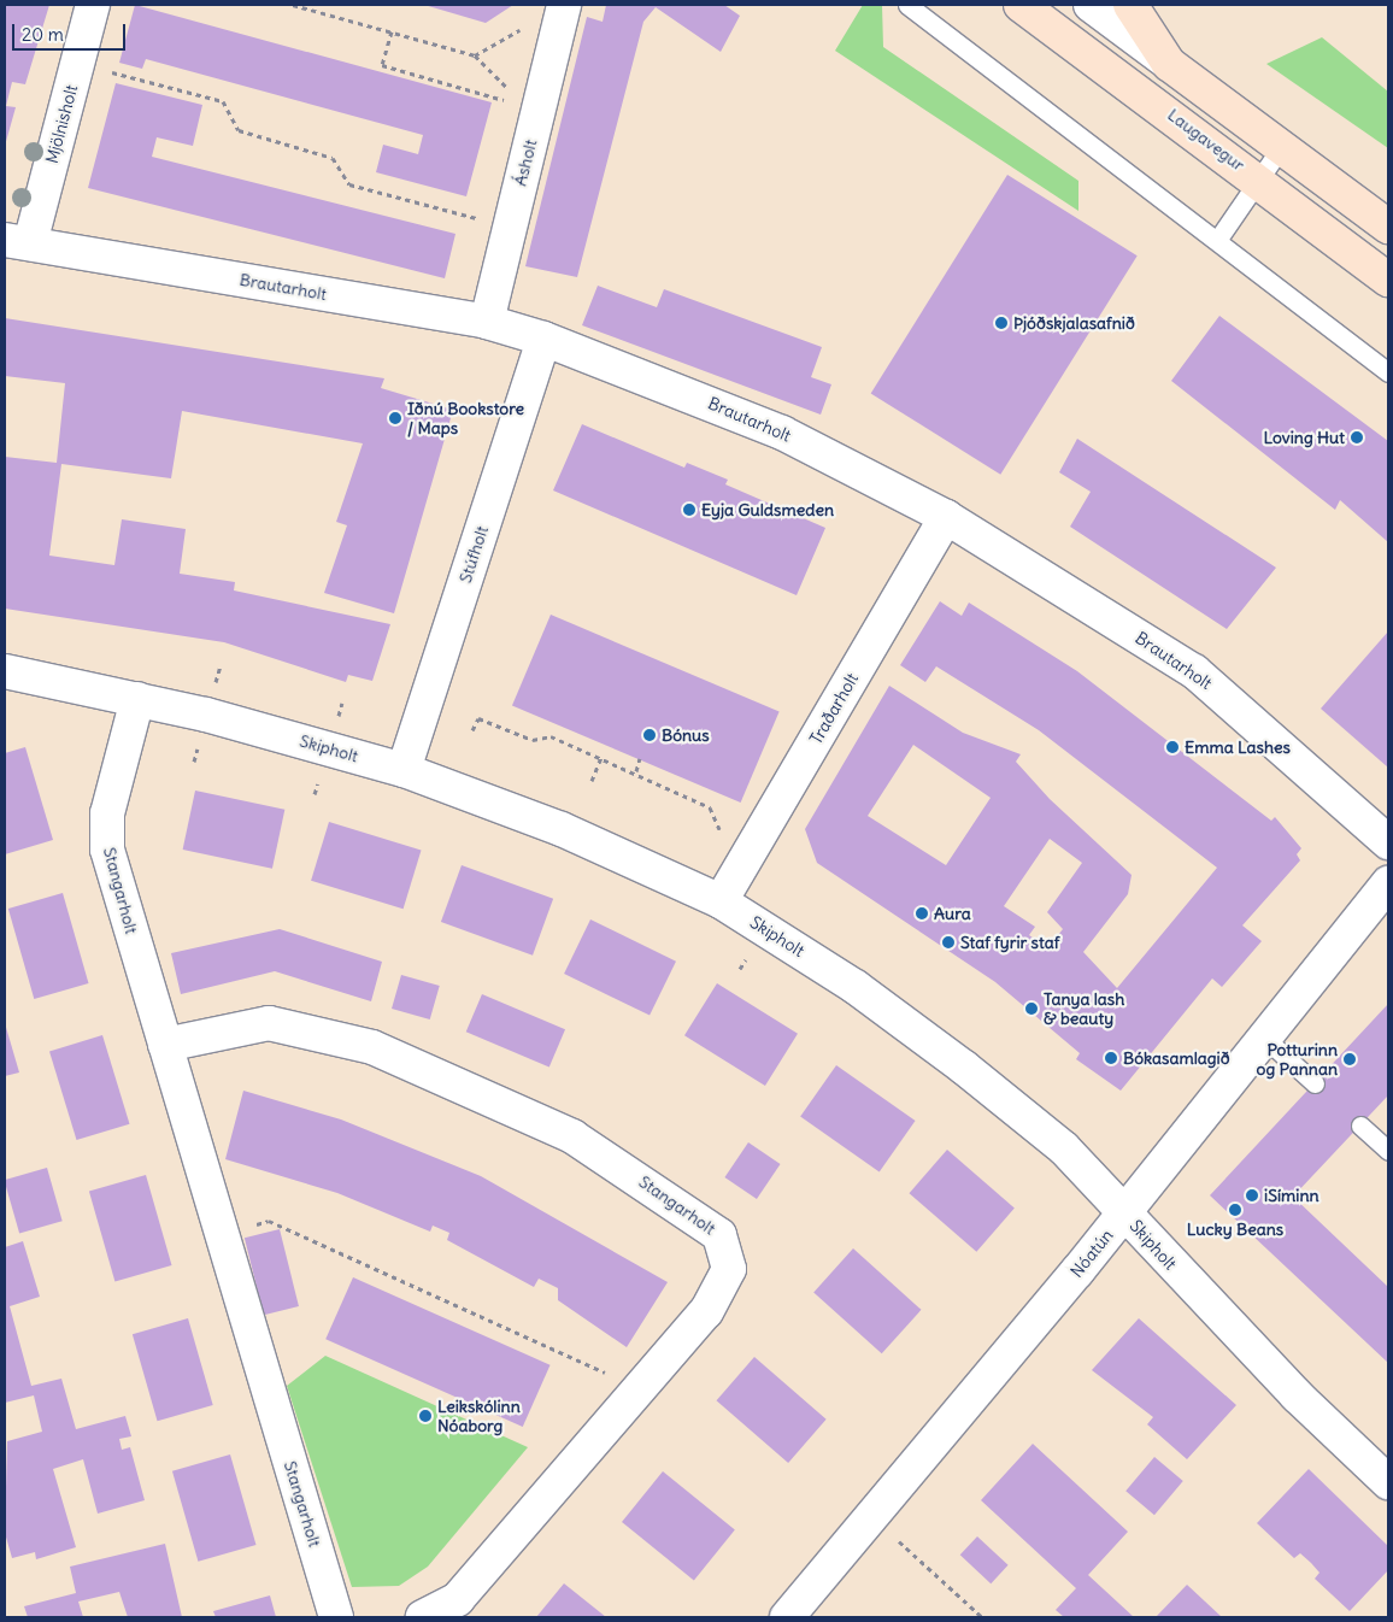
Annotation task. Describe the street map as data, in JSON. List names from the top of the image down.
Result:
{
  "streets": {
    "main road": ["Laugavegur"],
    "street": [
      "Mjölnisholt",
      "Ásholt",
      "Brautarholt",
      "Stúfholt",
      "Traðarholt",
      "Skipholt",
      "Stangarholt",
      "Nóatún"
    ]
  },
  "crossings": [
    ["Mjölnisholt", "Brautarholt"],
    ["Ásholt", "Brautarholt"],
    ["Brautarholt", "Stúfholt"],
    ["Brautarholt", "Traðarholt"],
    ["Stúfholt", "Skipholt"],
    ["Traðarholt", "Skipholt"],
    ["Skipholt", "Stangarholt"],
    ["Skipholt", "Nóatún"]
  ],
  "places": [
    "Þjóðskjalasafnið",
    "Iðnú Bookstore / Maps",
    "Loving Hut",
    "Eyja Guldsmeden",
    "Bónus",
    "Emma Lashes",
    "Aura",
    "Staf fyrir staf",
    "Tanya lash & beauty",
    "Bókasamlagið",
    "Potturinn og Pannan",
    "iSíminn",
    "Lucky Beans",
    "Leikskólinn Nóaborg"
  ],
  "scale_bar": "20 m"
}
